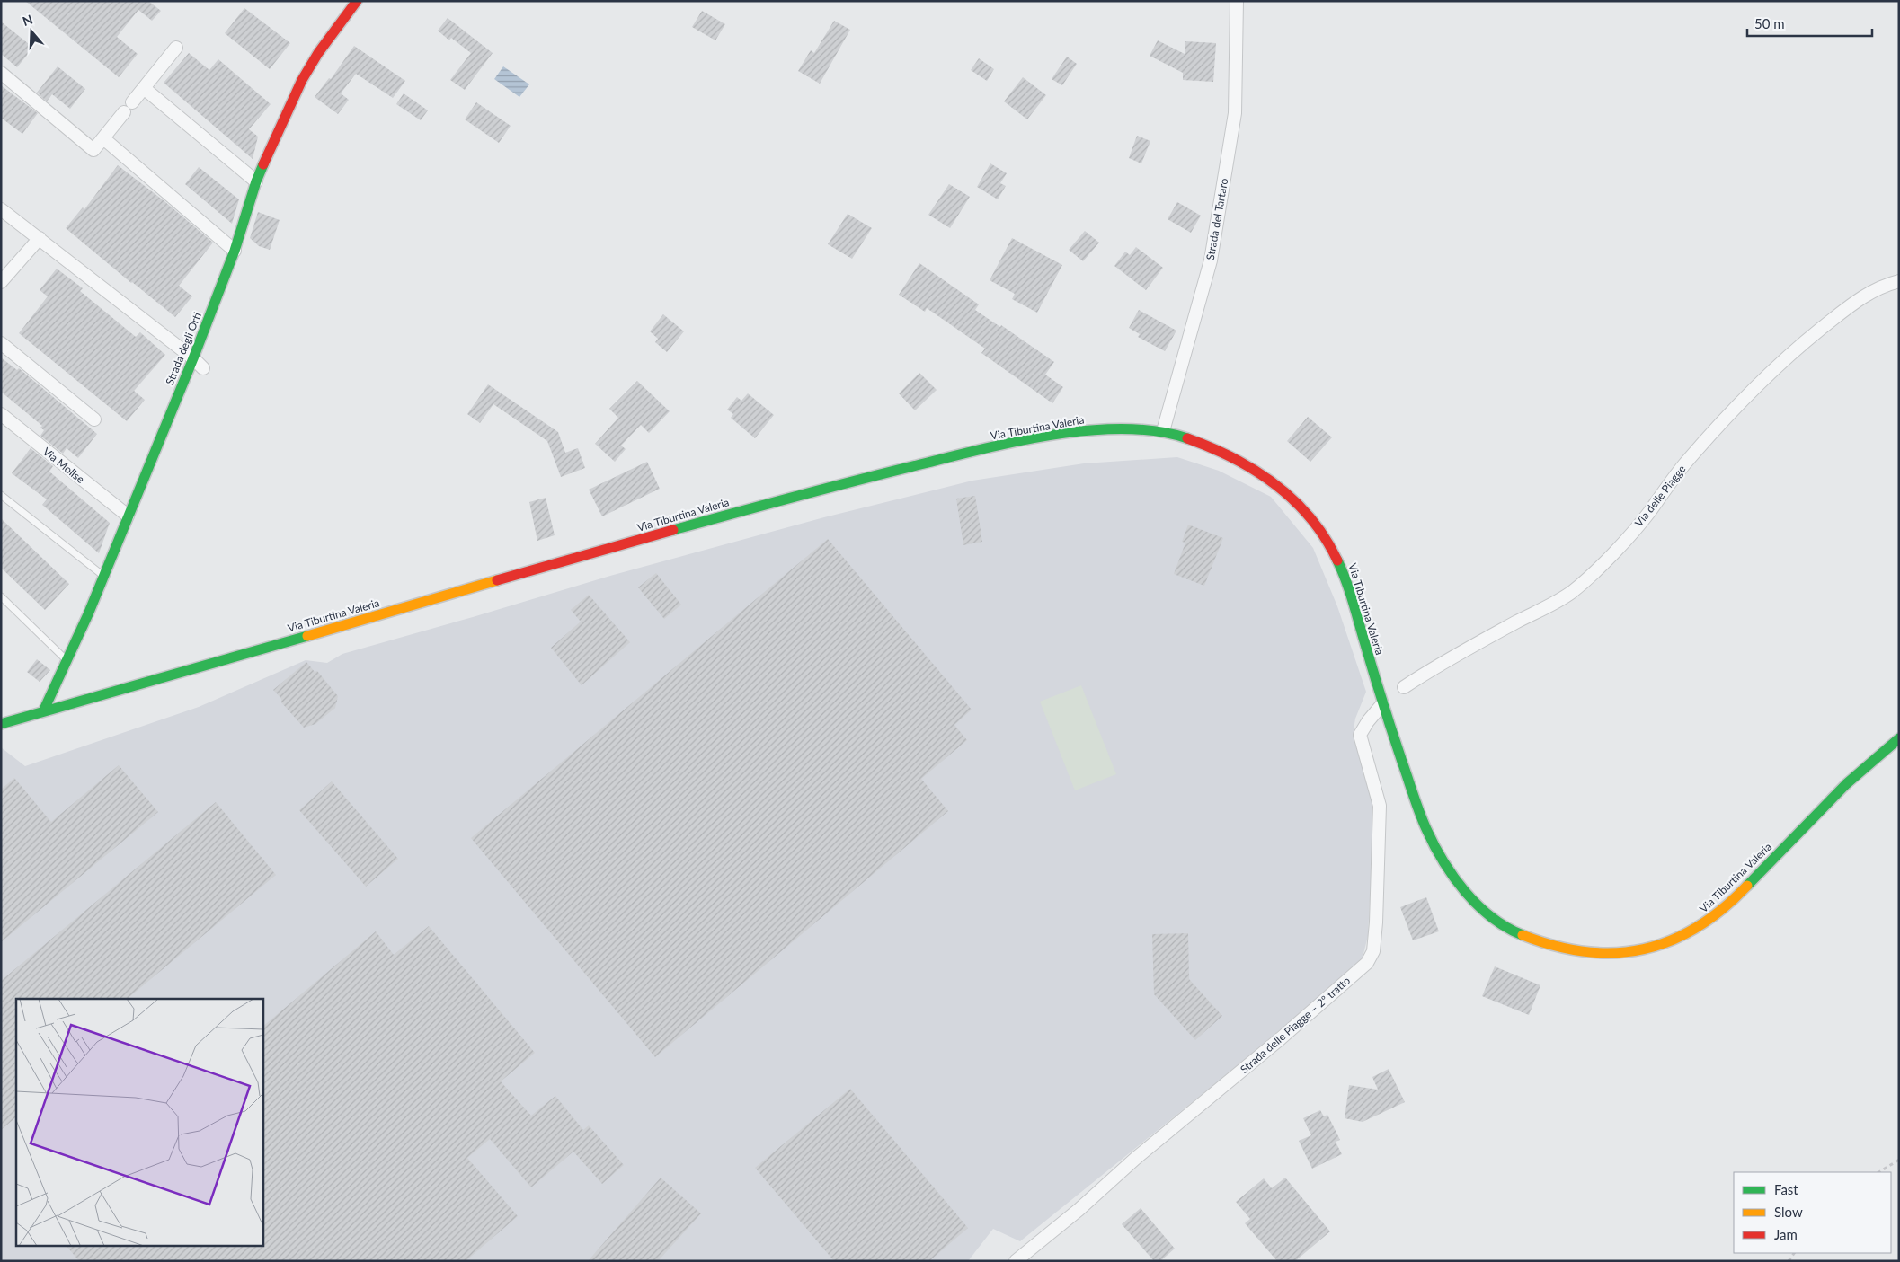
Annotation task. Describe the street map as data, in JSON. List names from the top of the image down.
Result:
{
  "streets": {
    "main road": ["Strada degli Orti", "Via Tiburtina Valeria"],
    "street": [
      "Strada del Tartaro",
      "Via Molise",
      "Via delle Piagge",
      "Strada delle Piagge – 2º tratto"
    ]
  },
  "crossings": [
    ["Strada del Tartaro", "Via Tiburtina Valeria"],
    ["Strada degli Orti", "Via Tiburtina Valeria"],
    ["Strada degli Orti", "Via Molise"],
    ["Via Tiburtina Valeria", "Strada delle Piagge – 2º tratto"]
  ],
  "legend": ["Fast", "Slow", "Jam"],
  "scale_bar": "50 m",
  "north": "top"
}
